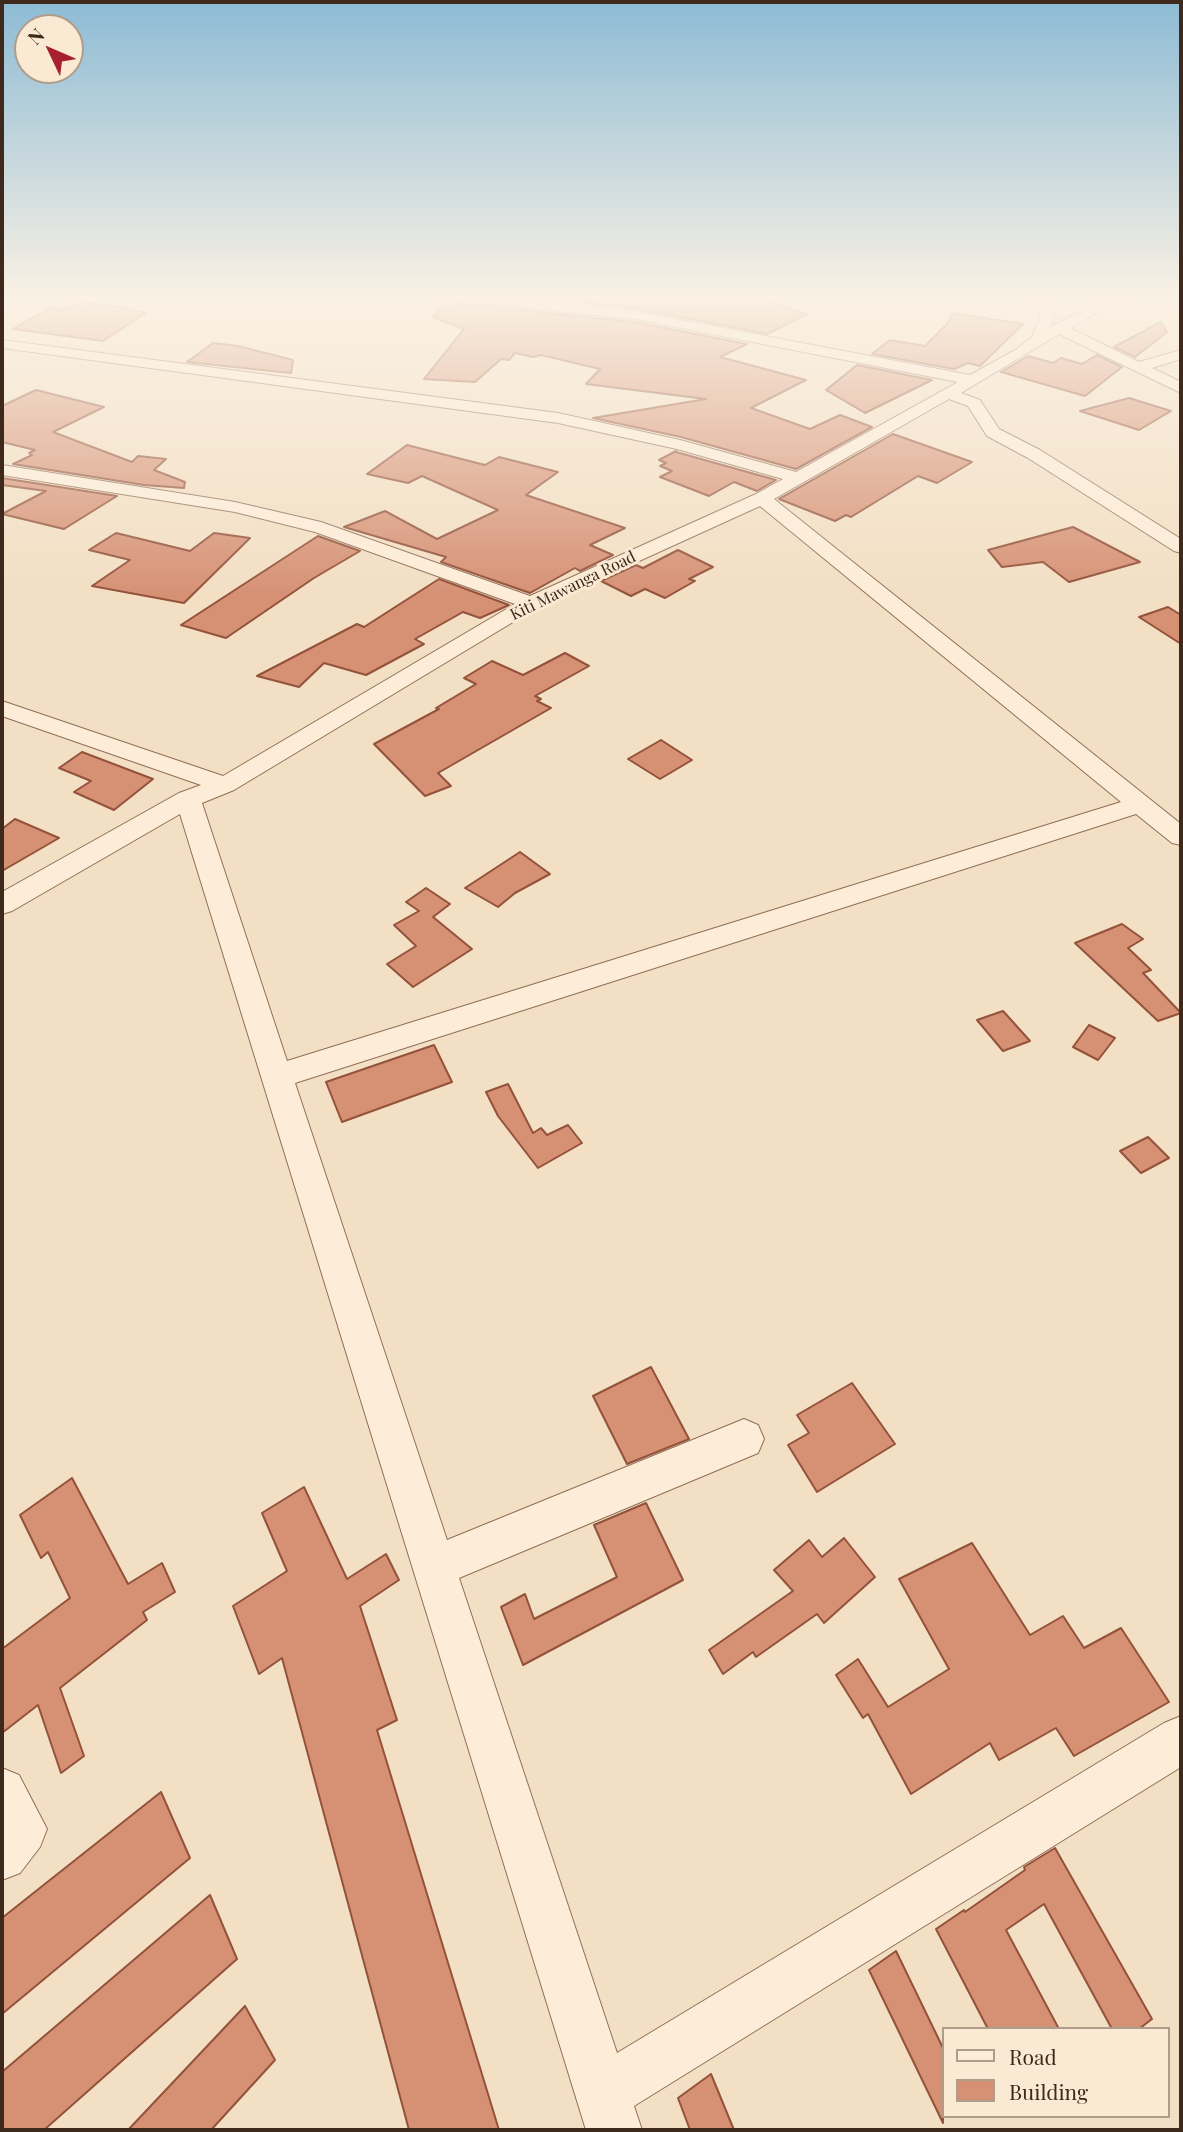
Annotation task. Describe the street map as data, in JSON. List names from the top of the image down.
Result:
{
  "streets": {
    "street": ["Kiti Mawanga Road"]
  },
  "legend": ["Road", "Building"],
  "north": "top left"
}
